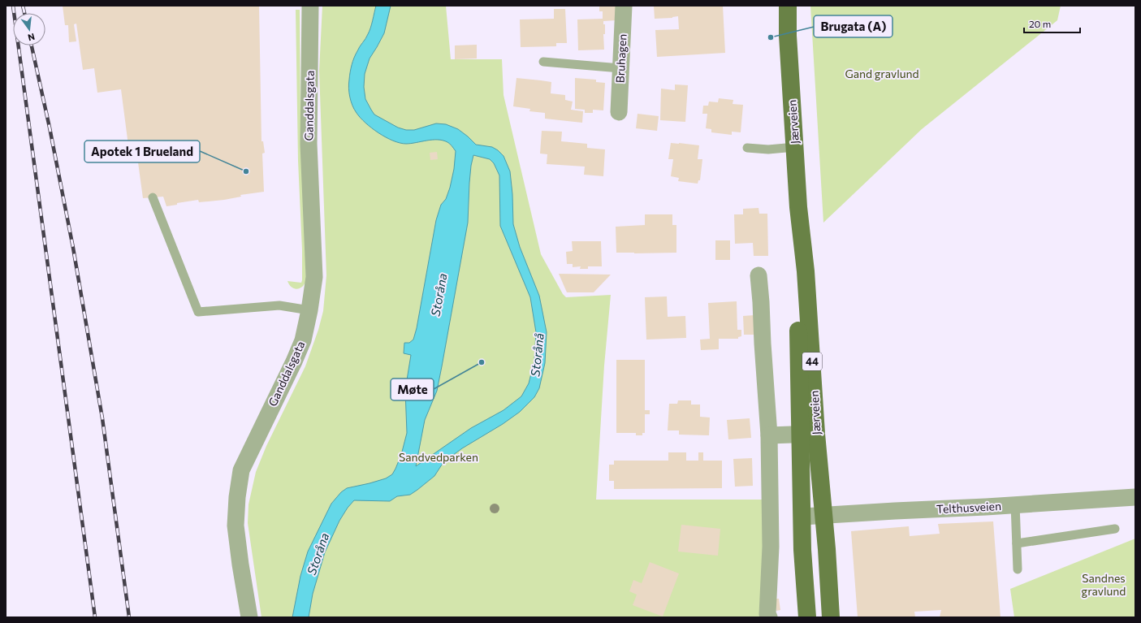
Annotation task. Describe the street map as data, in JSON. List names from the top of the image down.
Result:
{
  "streets": {
    "main road": ["Jærveien", "44"],
    "street": ["Bruhagen", "Ganddalsgata", "Telthusveien"]
  },
  "crossings": [
    ["Jærveien", "Telthusveien"]
  ],
  "water": ["Storåna", "Storånå"],
  "parks": ["Gand gravlund", "Sandvedparken", "Sandnes gravlund"],
  "places": ["Brugata (A)", "Apotek 1 Brueland", "Møte"],
  "scale_bar": "20 m",
  "north": "bottom"
}
